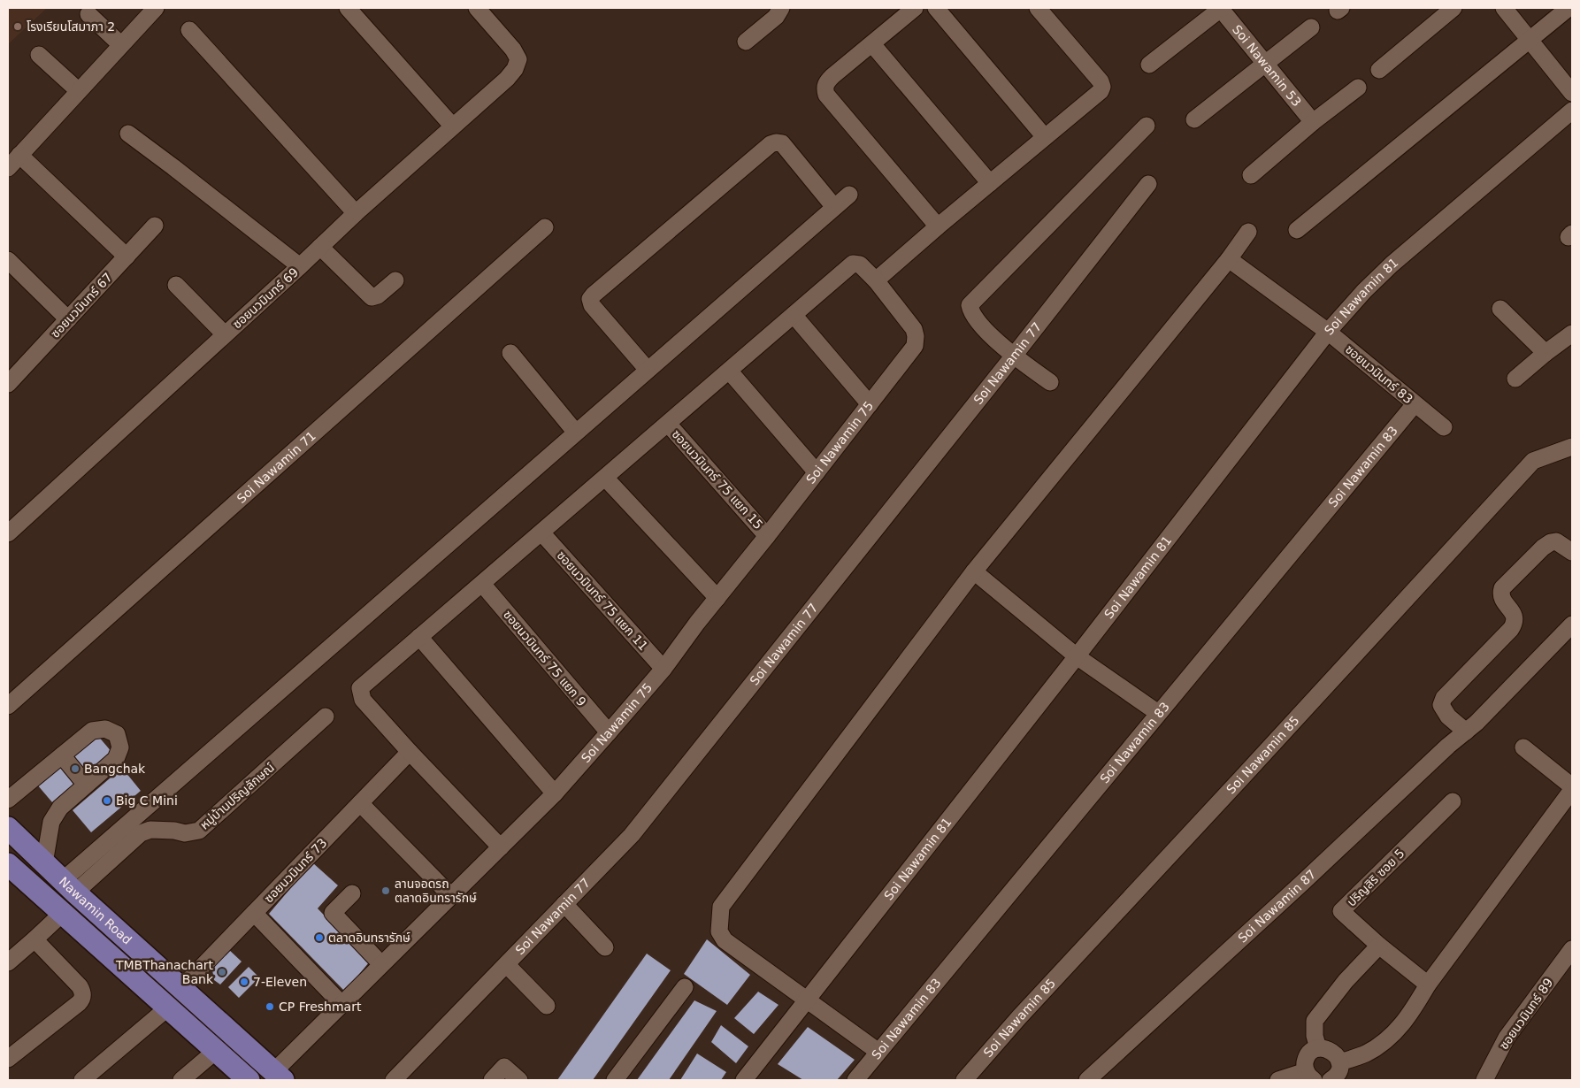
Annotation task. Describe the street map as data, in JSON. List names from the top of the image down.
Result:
{
  "streets": {
    "main road": ["Nawamin Road"],
    "street": [
      "Soi Nawamin 53",
      "Soi Nawamin 81",
      "ซอยนวมินทร์ 69",
      "ซอยนวมินทร์ 67",
      "Soi Nawamin 77",
      "ซอยนวมินทร์ 83",
      "Soi Nawamin 75",
      "Soi Nawamin 71",
      "Soi Nawamin 83",
      "ซอยนวมินทร์ 75 แยก 15",
      "ซอยนวมินทร์ 75 แยก 11",
      "ซอยนวมินทร์ 75 แยก 9",
      "Soi Nawamin 85",
      "หมู่บ้านปริญลักษณ์",
      "ซอยนวมินทร์ 73",
      "ปริญสิริ ซอย 5",
      "Soi Nawamin 87",
      "ซอยนวมินทร์ 89"
    ]
  },
  "crossings": [
    ["Soi Nawamin 81", "ซอยนวมินทร์ 83"],
    ["ซอยนวมินทร์ 83", "Soi Nawamin 83"],
    ["Soi Nawamin 75", "ซอยนวมินทร์ 75 แยก 15"],
    ["Soi Nawamin 75", "ซอยนวมินทร์ 75 แยก 11"],
    ["Soi Nawamin 75", "ซอยนวมินทร์ 75 แยก 9"],
    ["Soi Nawamin 75", "Nawamin Road"],
    ["หมู่บ้านปริญลักษณ์", "Nawamin Road"],
    ["ซอยนวมินทร์ 73", "Nawamin Road"]
  ],
  "places": [
    "โรงเรียนโสมาภา 2",
    "Bangchak",
    "Big C Mini",
    "ลานจอดรถ ตลาดอินทรารักษ์",
    "ตลาดอินทรารักษ์",
    "TMBThanachart Bank",
    "7-Eleven",
    "CP Freshmart"
  ]
}
